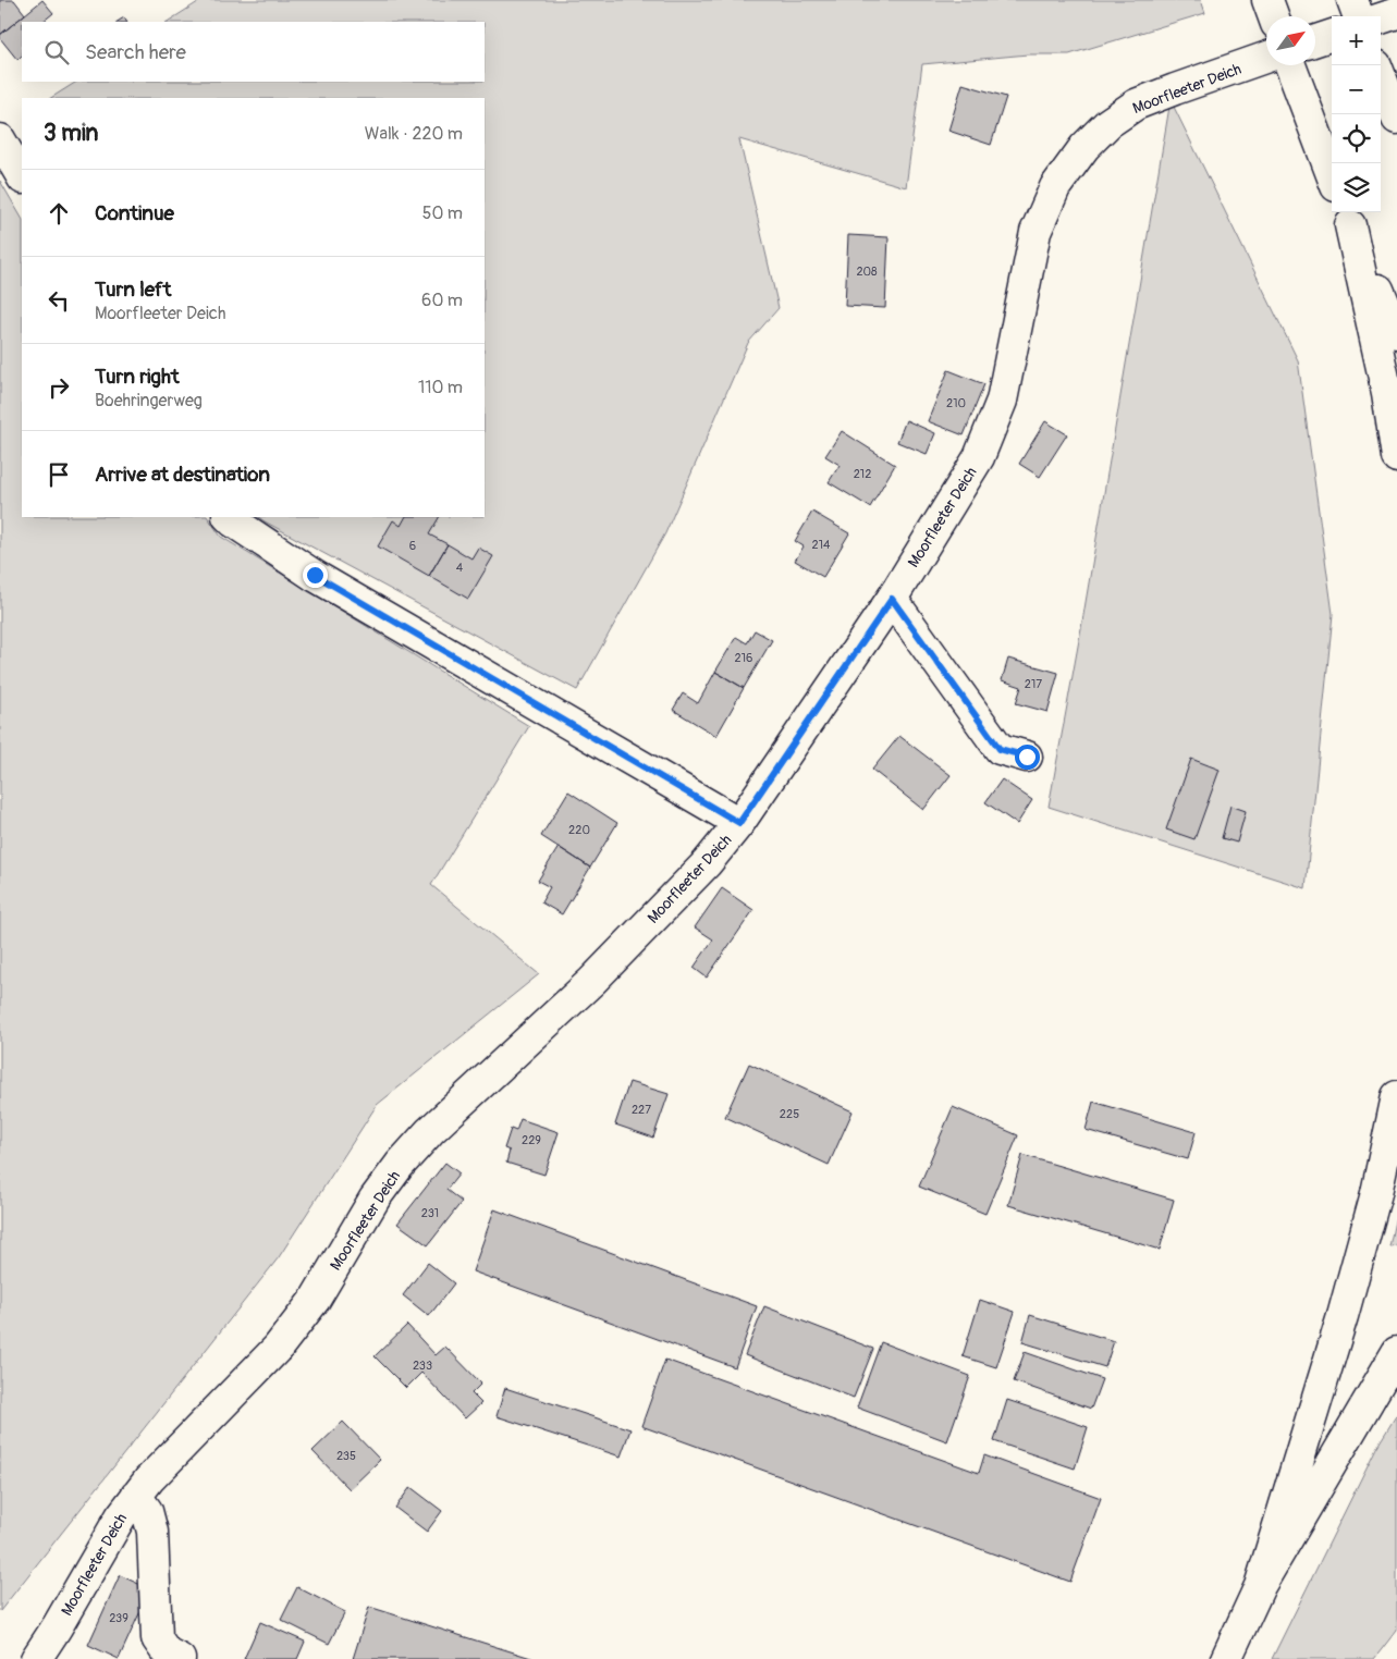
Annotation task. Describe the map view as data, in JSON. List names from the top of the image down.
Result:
{
  "streets": {
    "main road": ["Moorfleeter Deich"]
  },
  "house_numbers": [
    "208",
    "210",
    "212",
    "214",
    "6",
    "4",
    "216",
    "217",
    "220",
    "227",
    "225",
    "229",
    "231",
    "233",
    "235",
    "239"
  ],
  "north": "top right",
  "page": {
    "map_buttons": ["+", "−"],
    "search": "Search here",
    "heading": ["3 min", "Walk · 220 m"],
    "list": [
      ["Continue", "50 m"],
      ["Turn left", "Moorfleeter Deich", "60 m"],
      ["Turn right", "Boehringerweg", "110 m"],
      "Arrive at destination"
    ]
  }
}
